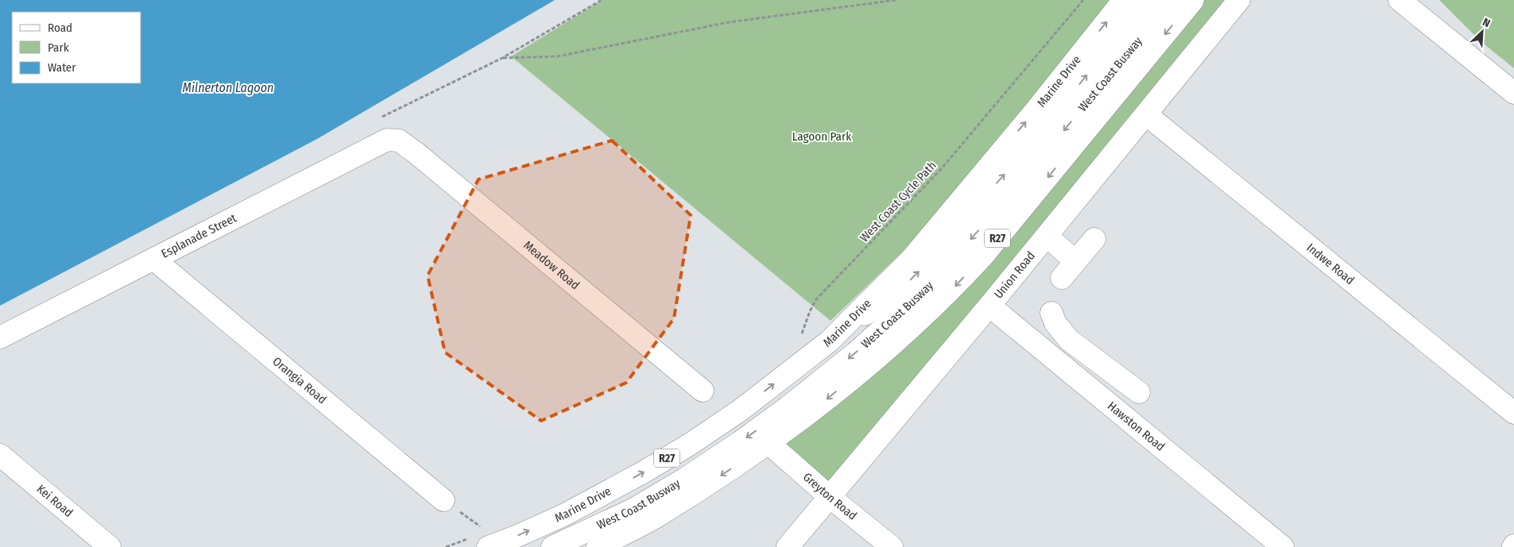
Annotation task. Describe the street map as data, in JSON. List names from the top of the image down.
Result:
{
  "streets": {
    "street": [
      "West Coast Busway",
      "Marine Drive",
      "Esplanade Street",
      "R27",
      "Indwe Road",
      "Meadow Road",
      "Union Road",
      "Orangia Road",
      "Hawston Road",
      "Greyton Road",
      "Kei Road"
    ],
    "path": ["West Coast Cycle Path"]
  },
  "crossings": [
    ["West Coast Busway", "Marine Drive"],
    ["Esplanade Street", "Meadow Road"],
    ["Esplanade Street", "Orangia Road"],
    ["R27", "Greyton Road"],
    ["Indwe Road", "Union Road"],
    ["Union Road", "Hawston Road"],
    ["Union Road", "Greyton Road"]
  ],
  "water": ["Milnerton Lagoon"],
  "parks": ["Lagoon Park"],
  "legend": ["Road", "Park", "Water"],
  "north": "top right"
}
